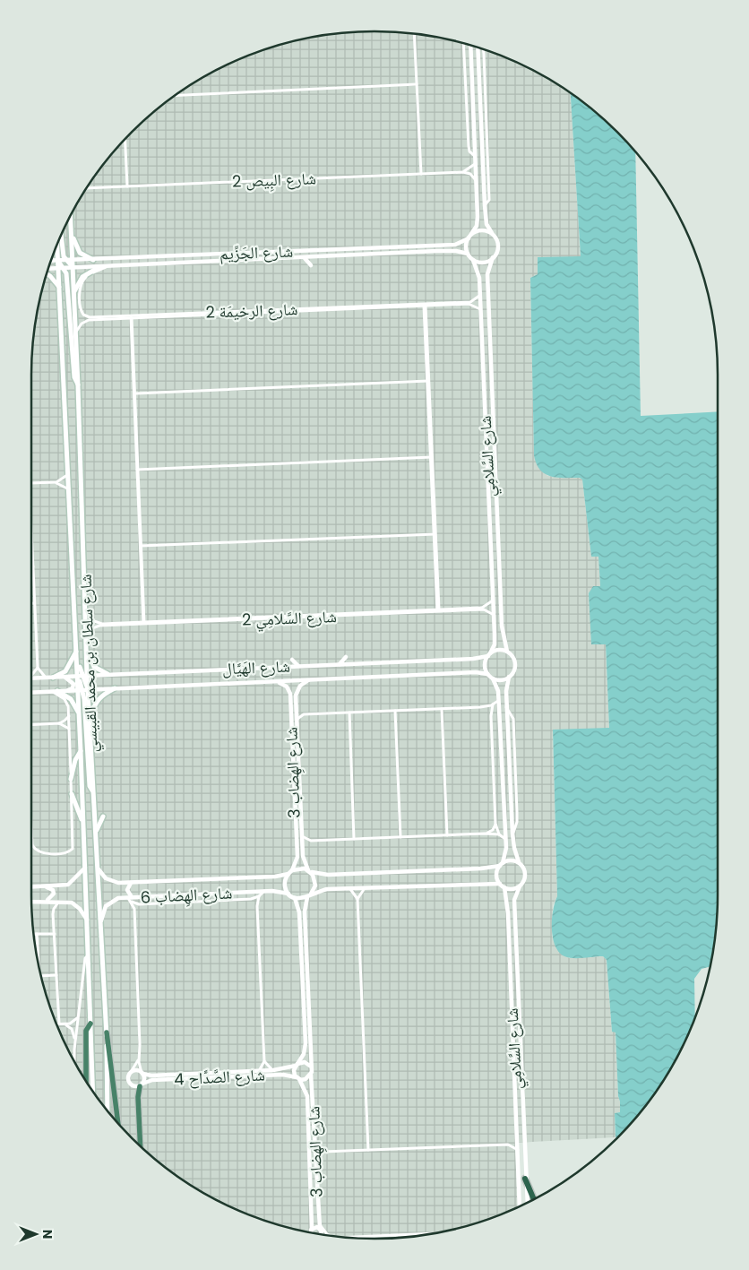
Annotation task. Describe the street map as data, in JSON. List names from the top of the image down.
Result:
{
  "streets": {
    "main road": ["شارع سلطان بن محمد القبيسي"],
    "street": [
      "شارع البِيص 2",
      "شارع الجَزِّيم",
      "شارع الرخيمَة 2",
      "شارع السَّلامِي",
      "شارع السَّلامِي 2",
      "شارع الهَيَّال",
      "شارع الهِضاب 3",
      "شارع الهِضاب 6",
      "شارع الصَّدَّاح 4"
    ]
  },
  "crossings": [
    ["شارع الجَزِّيم", "شارع الرخيمَة 2"],
    ["شارع الجَزِّيم", "شارع السَّلامِي"],
    ["شارع الجَزِّيم", "شارع سلطان بن محمد القبيسي"],
    ["شارع الرخيمَة 2", "شارع السَّلامِي"],
    ["شارع الرخيمَة 2", "شارع سلطان بن محمد القبيسي"],
    ["شارع السَّلامِي", "شارع السَّلامِي 2"],
    ["شارع السَّلامِي", "شارع الهَيَّال"],
    ["شارع السَّلامِي 2", "شارع سلطان بن محمد القبيسي"],
    ["شارع سلطان بن محمد القبيسي", "شارع الهَيَّال"],
    ["شارع سلطان بن محمد القبيسي", "شارع الهِضاب 6"],
    ["شارع الهَيَّال", "شارع الهِضاب 3"],
    ["شارع الهِضاب 3", "شارع الهِضاب 6"],
    ["شارع الهِضاب 3", "شارع الصَّدَّاح 4"]
  ],
  "north": "right"
}
